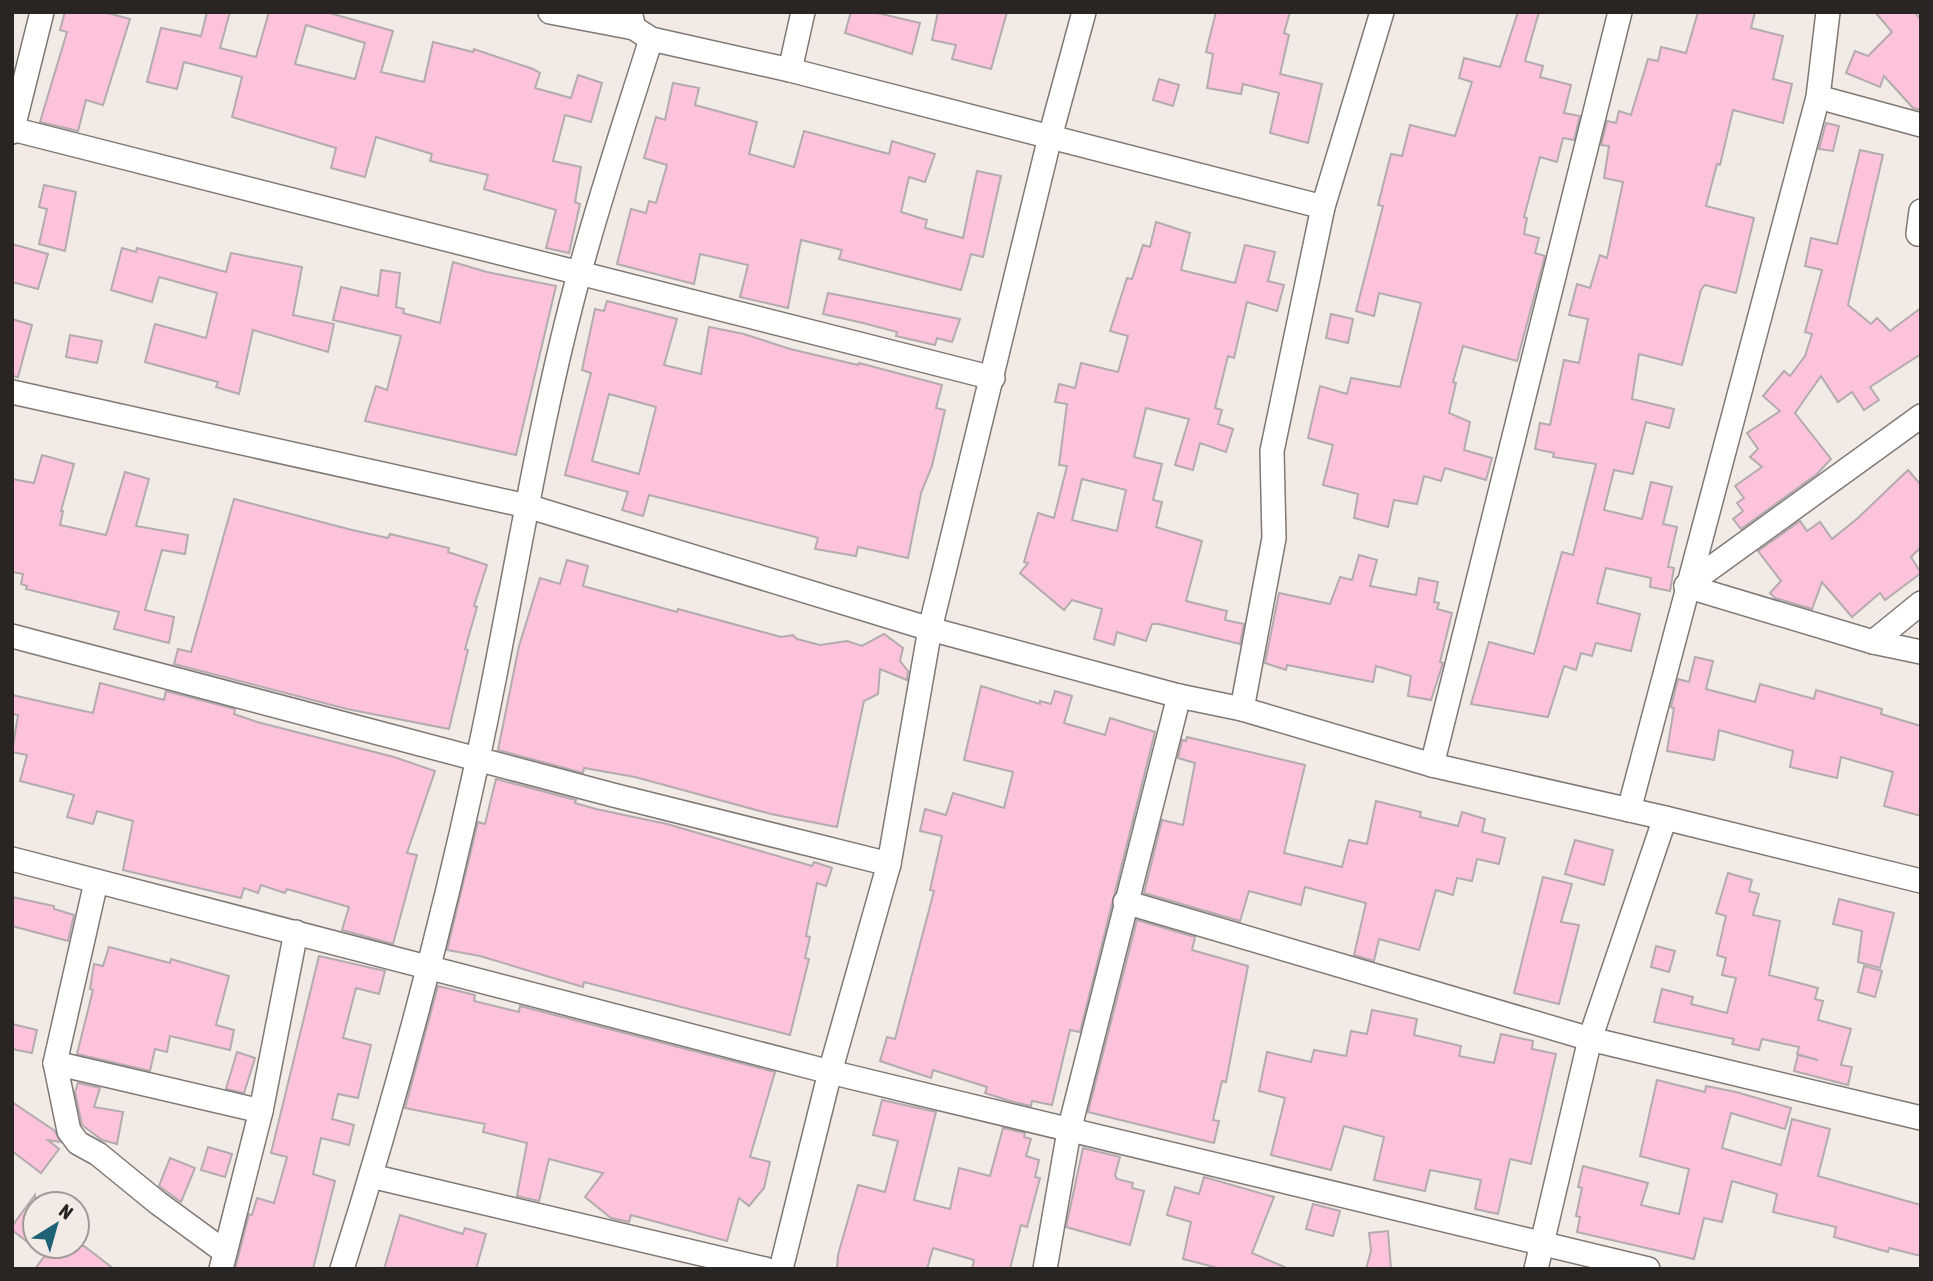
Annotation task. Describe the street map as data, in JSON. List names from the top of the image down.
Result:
{
  "north": "top right"
}
